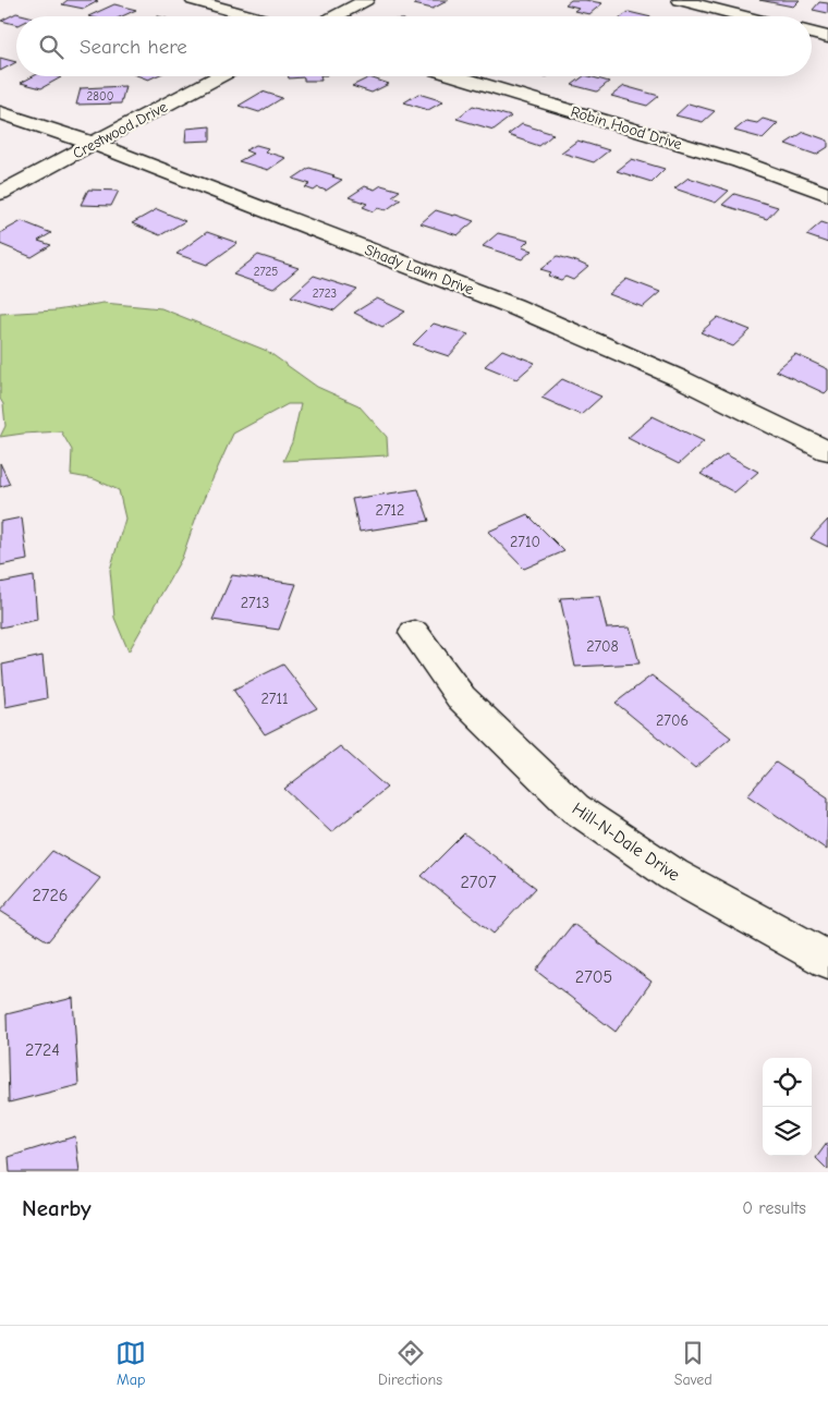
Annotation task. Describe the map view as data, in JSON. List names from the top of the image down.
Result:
{
  "streets": {
    "street": [
      "Robin Hood Drive",
      "Crestwood Drive",
      "Shady Lawn Drive",
      "Hill-N-Dale Drive"
    ]
  },
  "crossings": [
    ["Crestwood Drive", "Shady Lawn Drive"]
  ],
  "house_numbers": [
    "2800",
    "2725",
    "2723",
    "2712",
    "2710",
    "2713",
    "2708",
    "2711",
    "2706",
    "2707",
    "2726",
    "2705",
    "2724"
  ],
  "page": {
    "search": "Search here",
    "heading": ["Nearby", "0 results"],
    "nav": ["Map", "Directions", "Saved"]
  }
}
